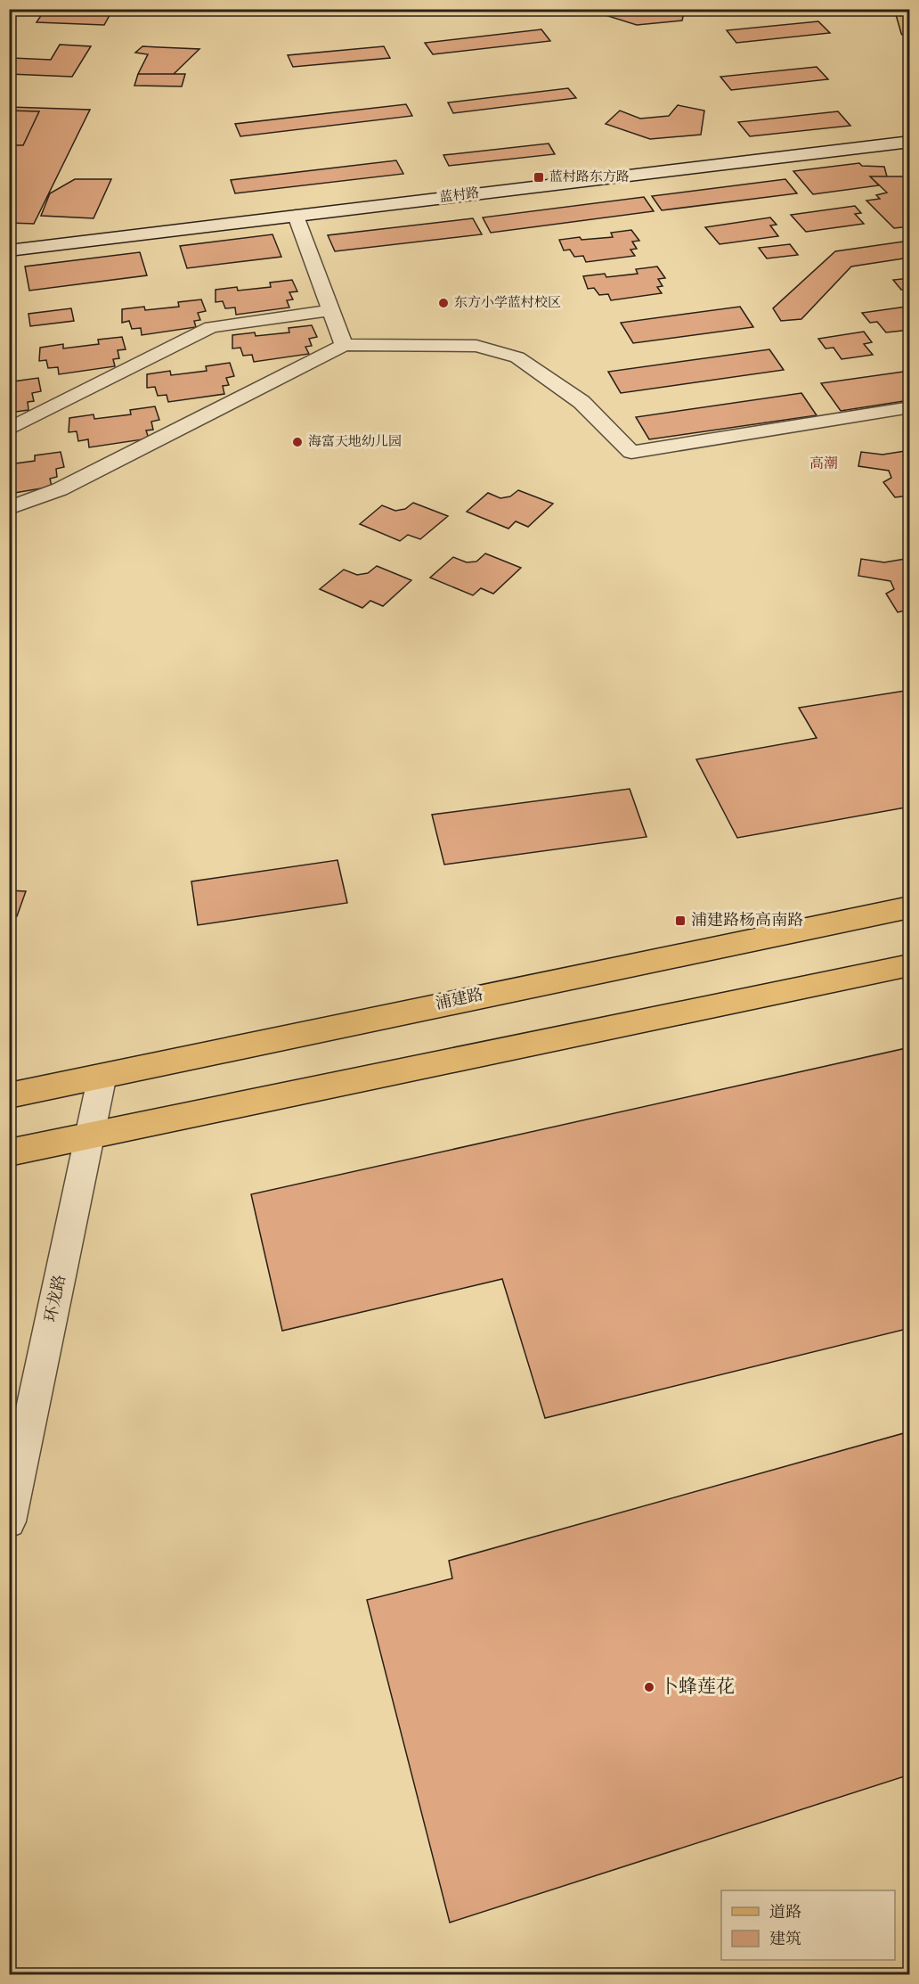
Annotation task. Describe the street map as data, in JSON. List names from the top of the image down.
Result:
{
  "streets": {
    "main road": ["浦建路"],
    "street": ["蓝村路", "环龙路"]
  },
  "crossings": [
    ["浦建路", "环龙路"]
  ],
  "districts": ["高潮"],
  "places": {
    "transit": ["蓝村路东方路", "浦建路杨高南路"],
    "other": ["东方小学蓝村校区", "海富天地幼儿园", "卜蜂莲花"]
  },
  "legend": ["道路", "建筑"]
}
